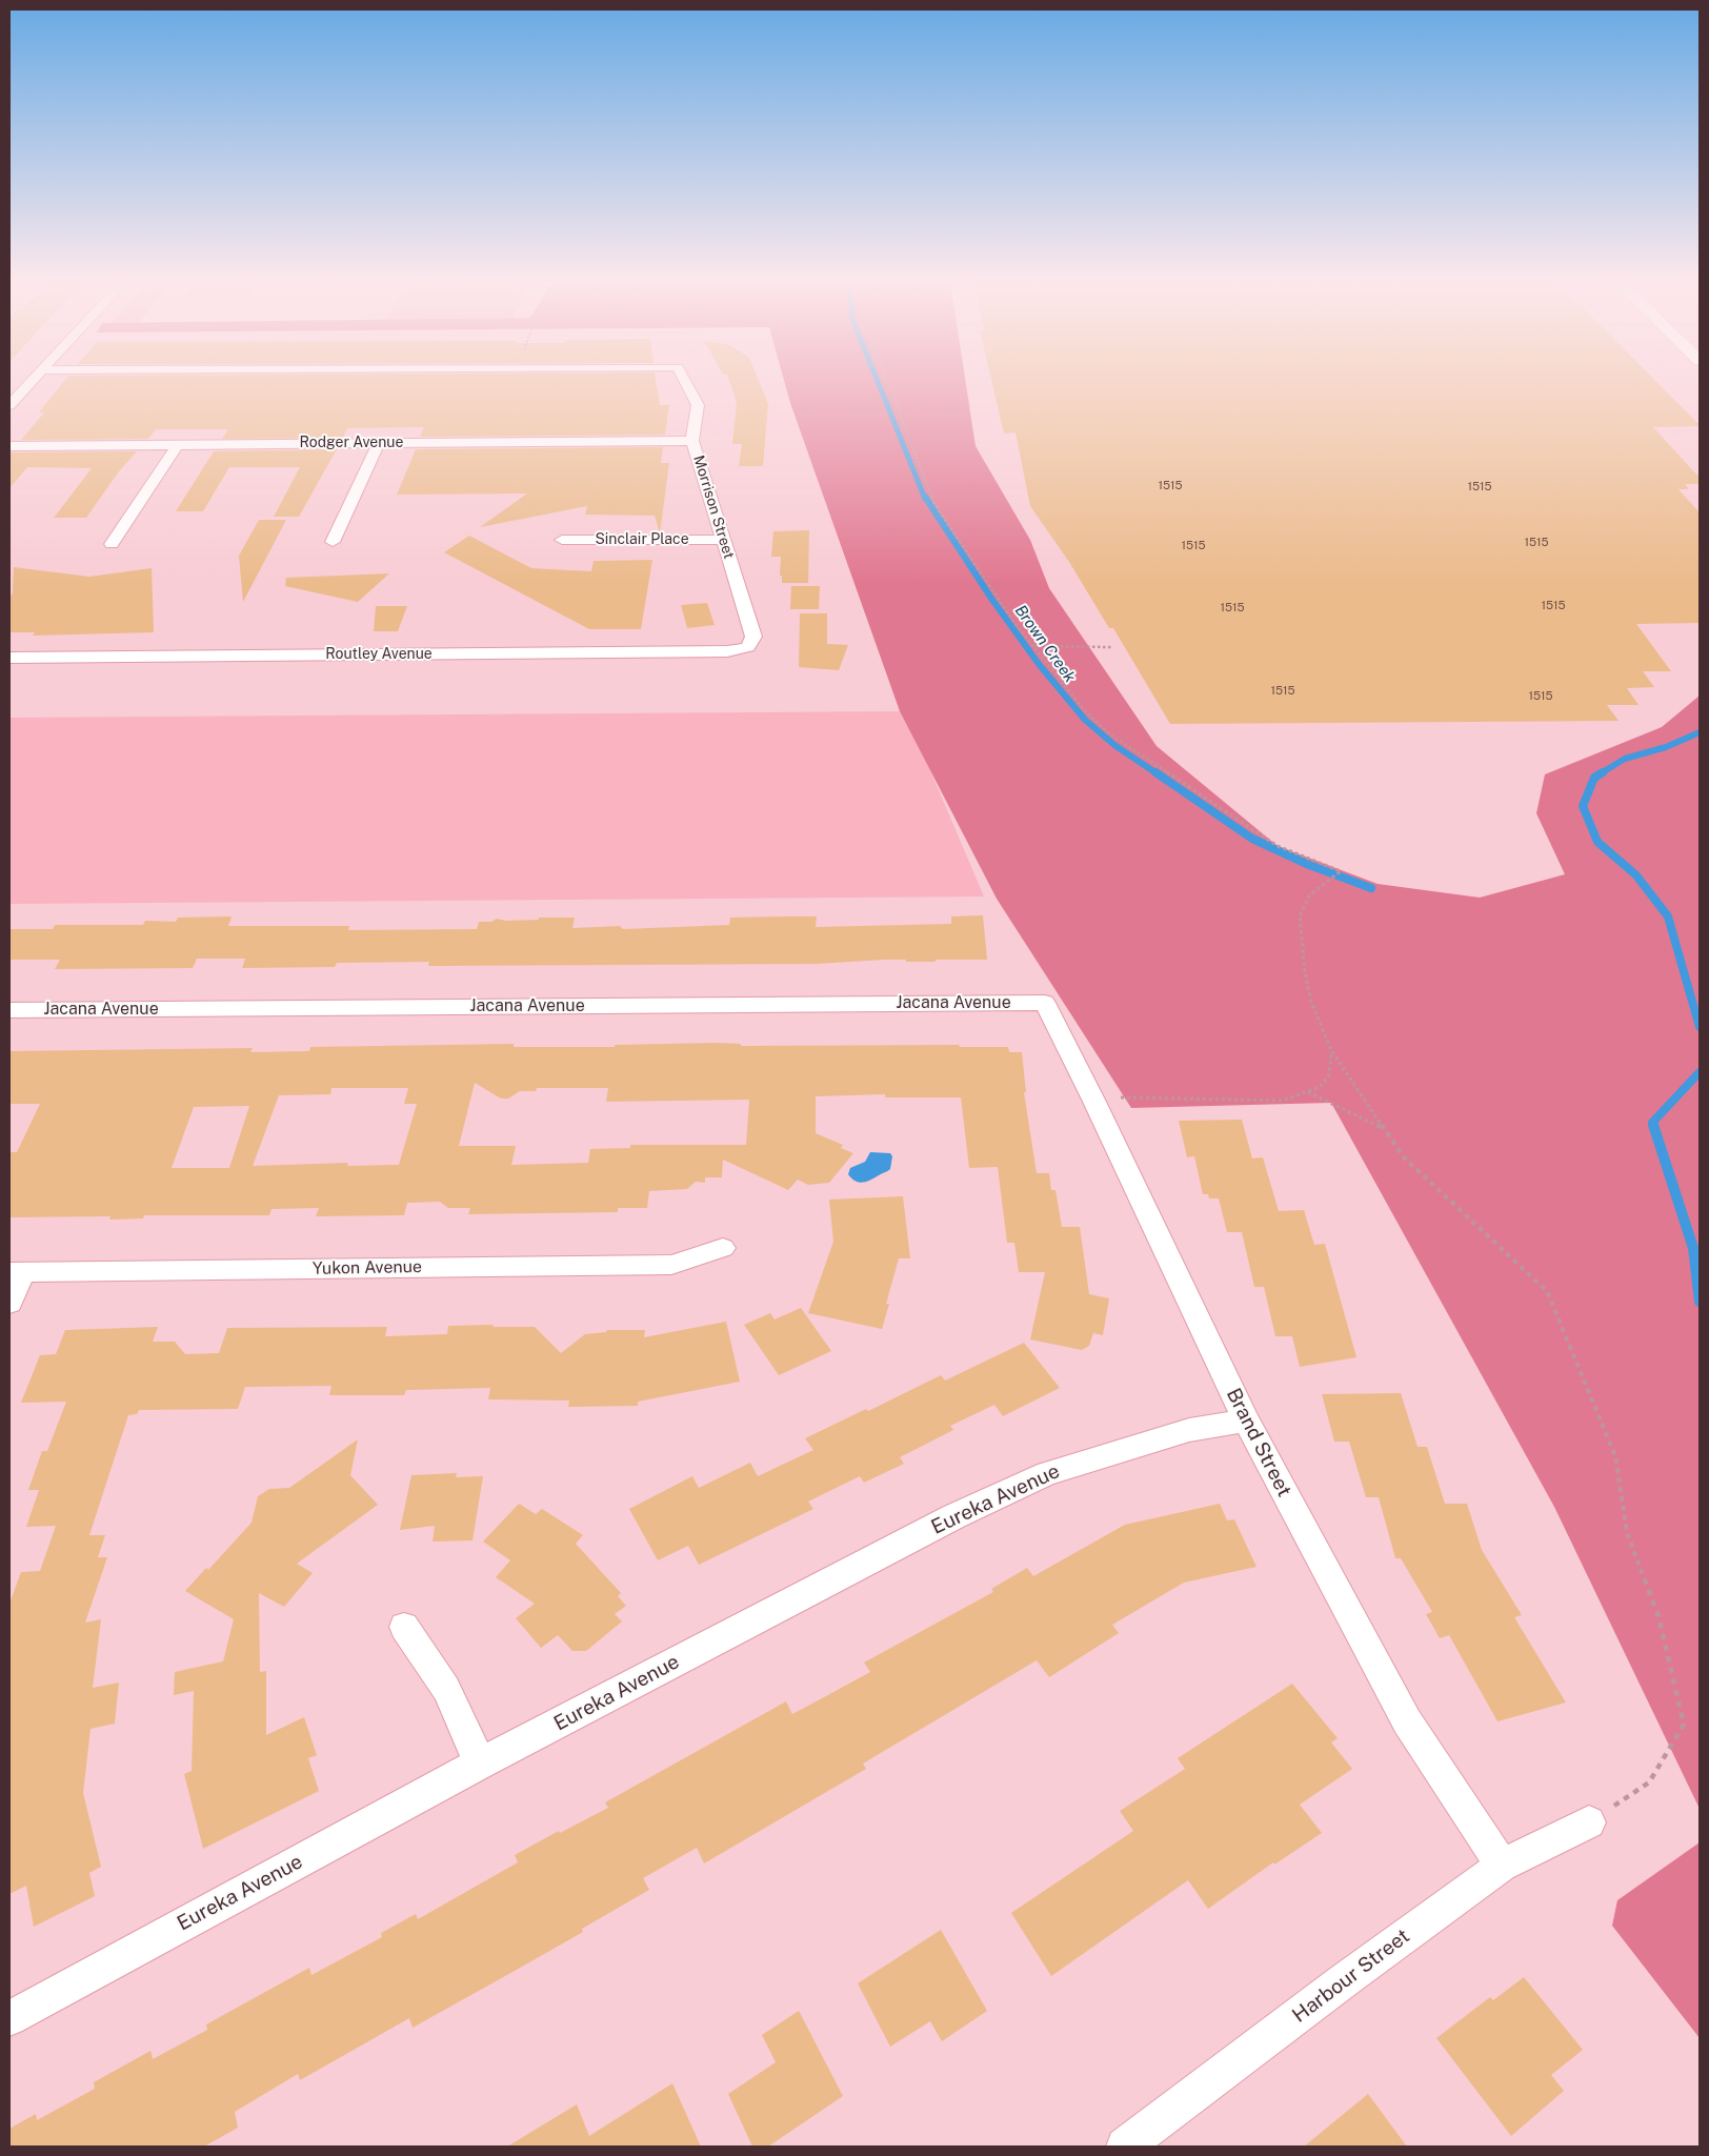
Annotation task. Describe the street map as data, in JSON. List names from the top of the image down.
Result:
{
  "streets": {
    "street": [
      "Rodger Avenue",
      "Morrison Street",
      "Sinclair Place",
      "Routley Avenue",
      "Jacana Avenue",
      "Yukon Avenue",
      "Brand Street",
      "Eureka Avenue",
      "Harbour Street"
    ]
  },
  "crossings": [
    ["Rodger Avenue", "Morrison Street"],
    ["Morrison Street", "Sinclair Place"],
    ["Morrison Street", "Routley Avenue"],
    ["Jacana Avenue", "Brand Street"],
    ["Brand Street", "Eureka Avenue"],
    ["Brand Street", "Harbour Street"]
  ],
  "water": ["Brown Creek"],
  "house_numbers": [
    "1515",
    "1515",
    "1515",
    "1515",
    "1515",
    "1515",
    "1515",
    "1515"
  ]
}
